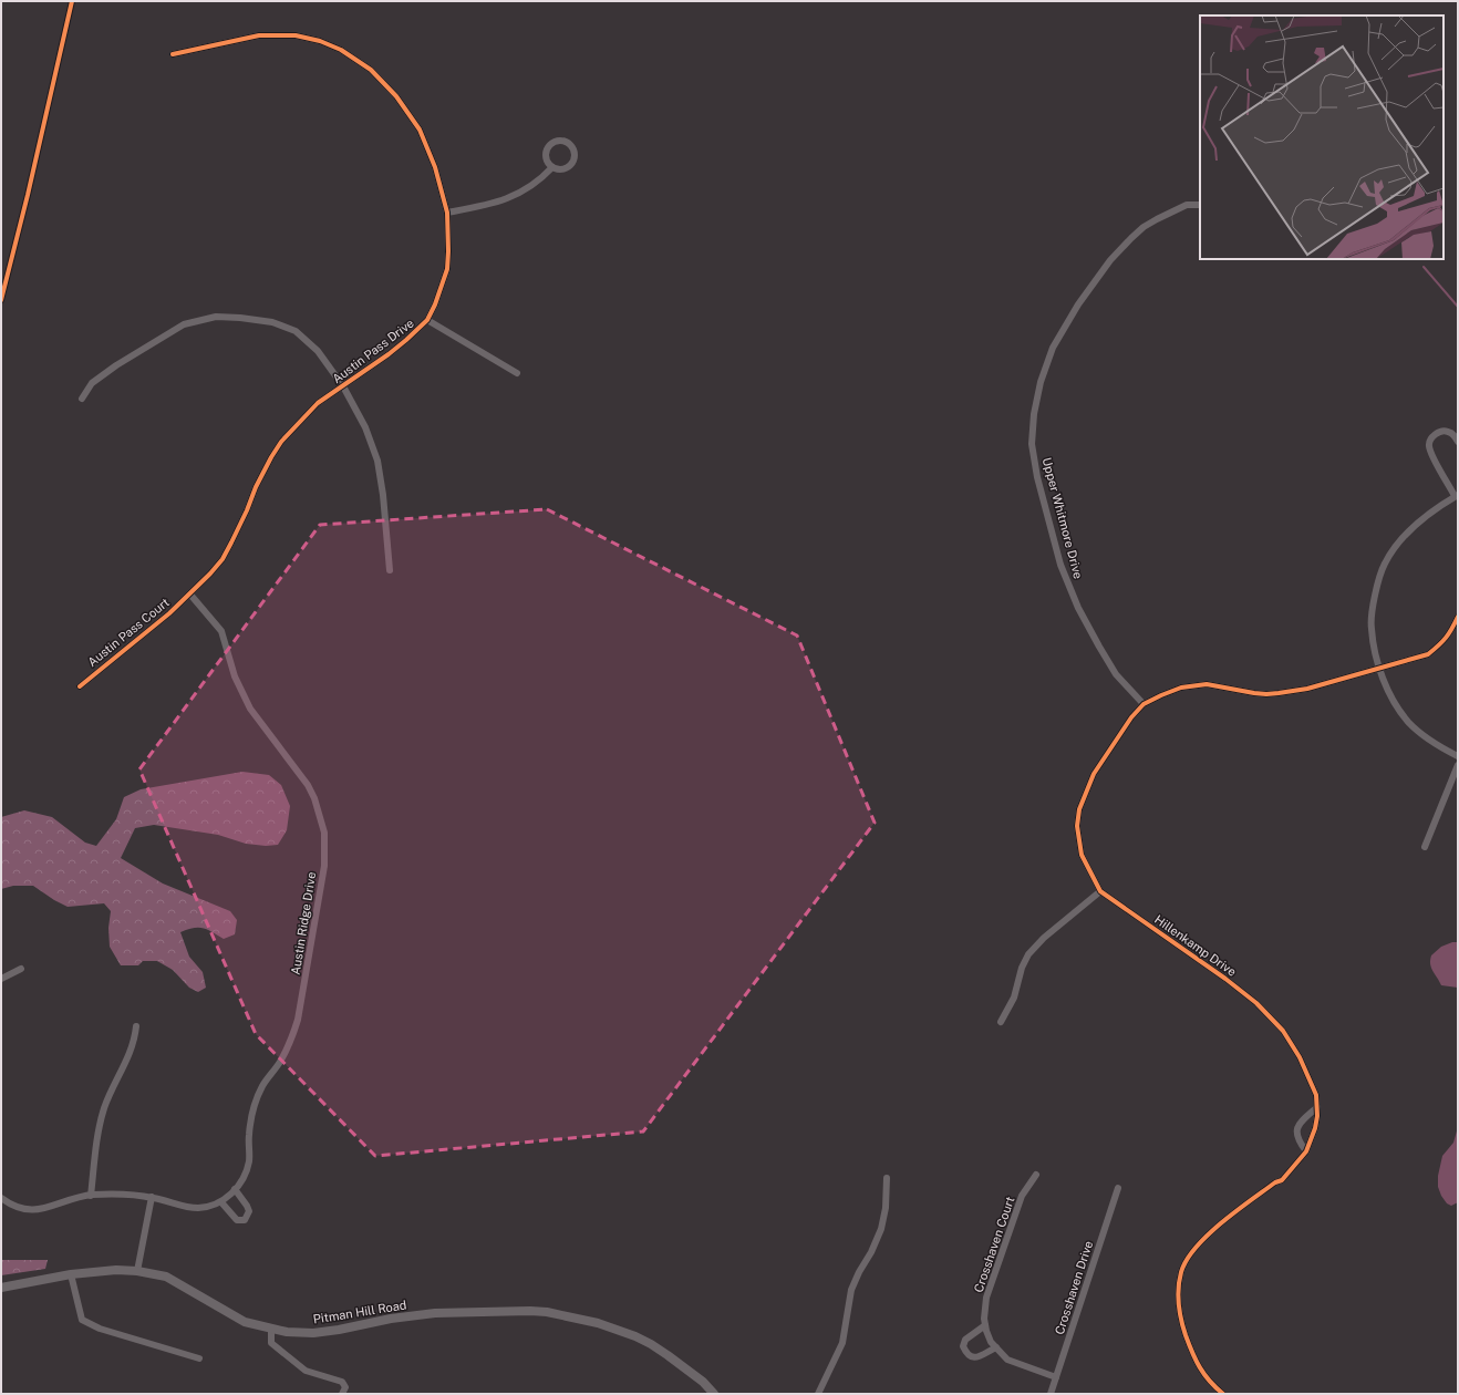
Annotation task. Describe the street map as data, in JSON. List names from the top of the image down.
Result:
{
  "streets": {
    "street": [
      "Austin Pass Drive",
      "Upper Whitmore Drive",
      "Austin Pass Court",
      "Austin Ridge Drive",
      "Hillenkamp Drive",
      "Crosshaven Court",
      "Crosshaven Drive",
      "Pitman Hill Road"
    ]
  },
  "crossings": [
    ["Austin Pass Drive", "Austin Pass Court"],
    ["Austin Pass Drive", "Austin Ridge Drive"],
    ["Upper Whitmore Drive", "Hillenkamp Drive"],
    ["Austin Pass Court", "Austin Ridge Drive"],
    ["Crosshaven Court", "Crosshaven Drive"]
  ]
}
